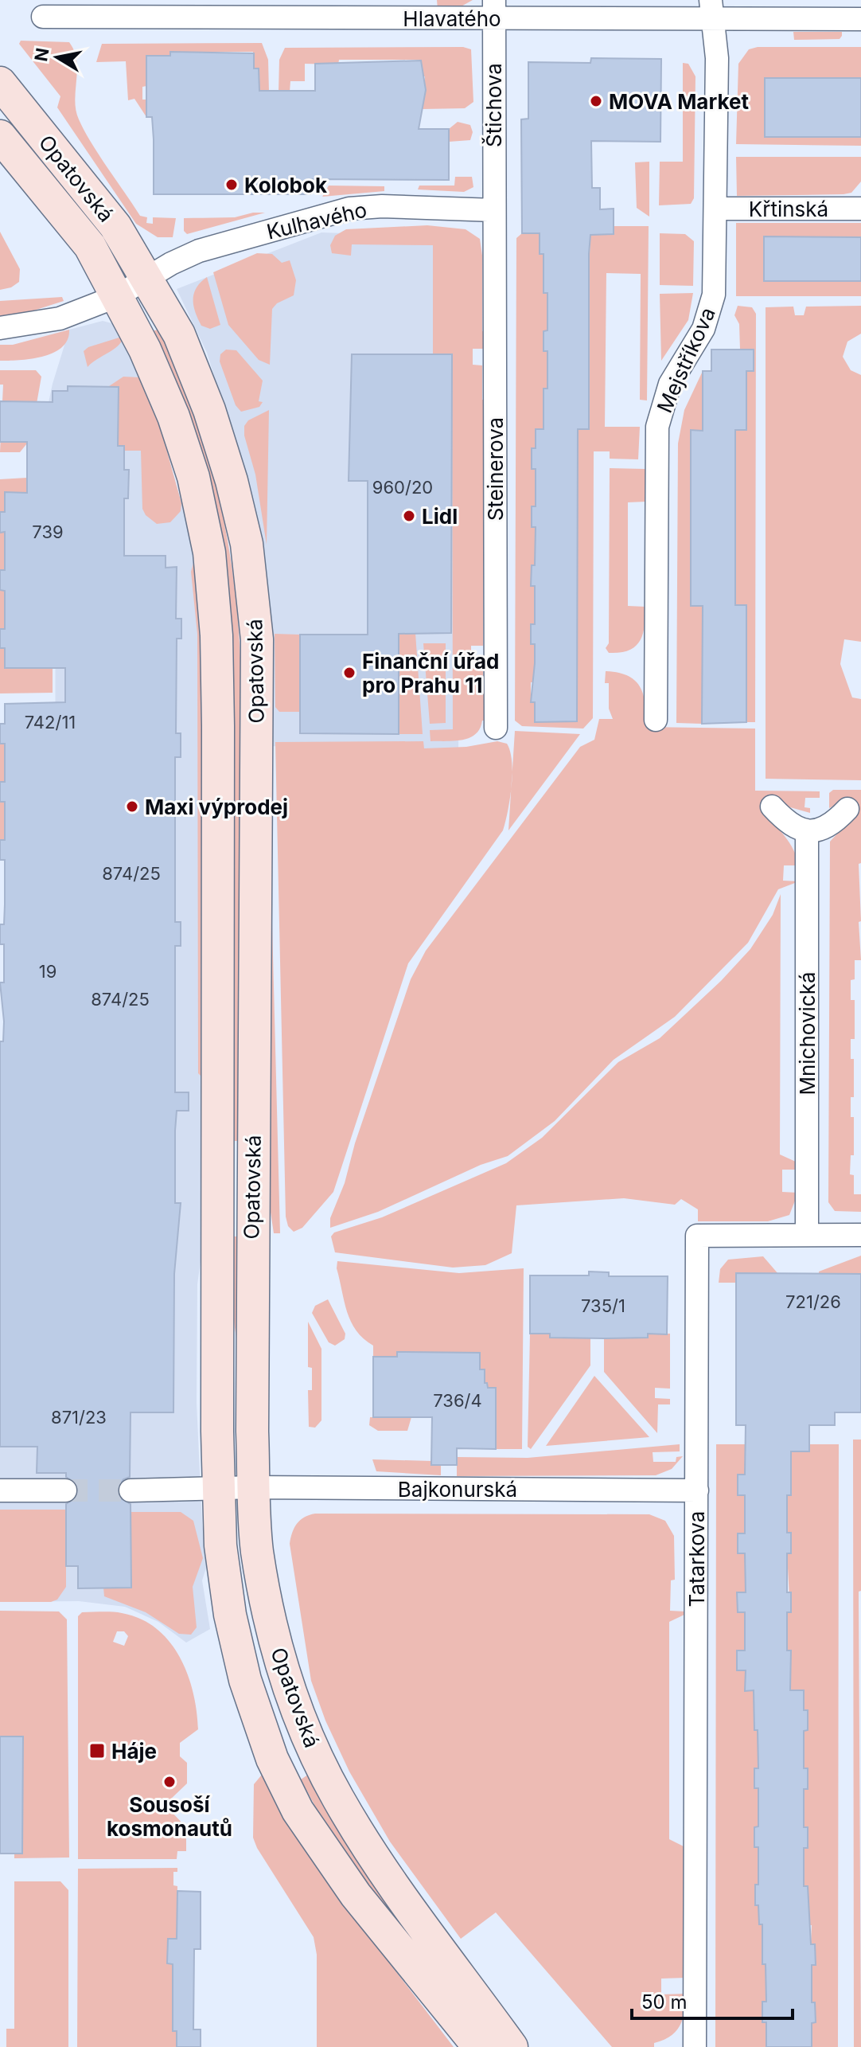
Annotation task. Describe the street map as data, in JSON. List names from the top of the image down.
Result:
{
  "streets": {
    "main road": ["Opatovská"],
    "street": [
      "Hlavatého",
      "Štichova",
      "Křtinská",
      "Kulhavého",
      "Mejstříkova",
      "Steinerova",
      "Mnichovická",
      "Bajkonurská",
      "Tatarkova"
    ]
  },
  "crossings": [
    ["Hlavatého", "Štichova"],
    ["Hlavatého", "Mejstříkova"],
    ["Štichova", "Kulhavého"],
    ["Štichova", "Steinerova"],
    ["Opatovská", "Kulhavého"],
    ["Opatovská", "Bajkonurská"],
    ["Křtinská", "Mejstříkova"],
    ["Kulhavého", "Steinerova"],
    ["Mnichovická", "Tatarkova"],
    ["Bajkonurská", "Tatarkova"]
  ],
  "places": {
    "other": [
      "MOVA Market",
      "Kolobok",
      "Lidl",
      "Finanční úřad pro Prahu 11",
      "Maxi výprodej",
      "Sousoší kosmonautů"
    ],
    "transit": ["Háje"]
  },
  "house_numbers": [
    "960/20",
    "739",
    "742/11",
    "874/25",
    "19",
    "874/25",
    "721/26",
    "735/1",
    "736/4",
    "871/23"
  ],
  "scale_bar": "50 m",
  "north": "left"
}
